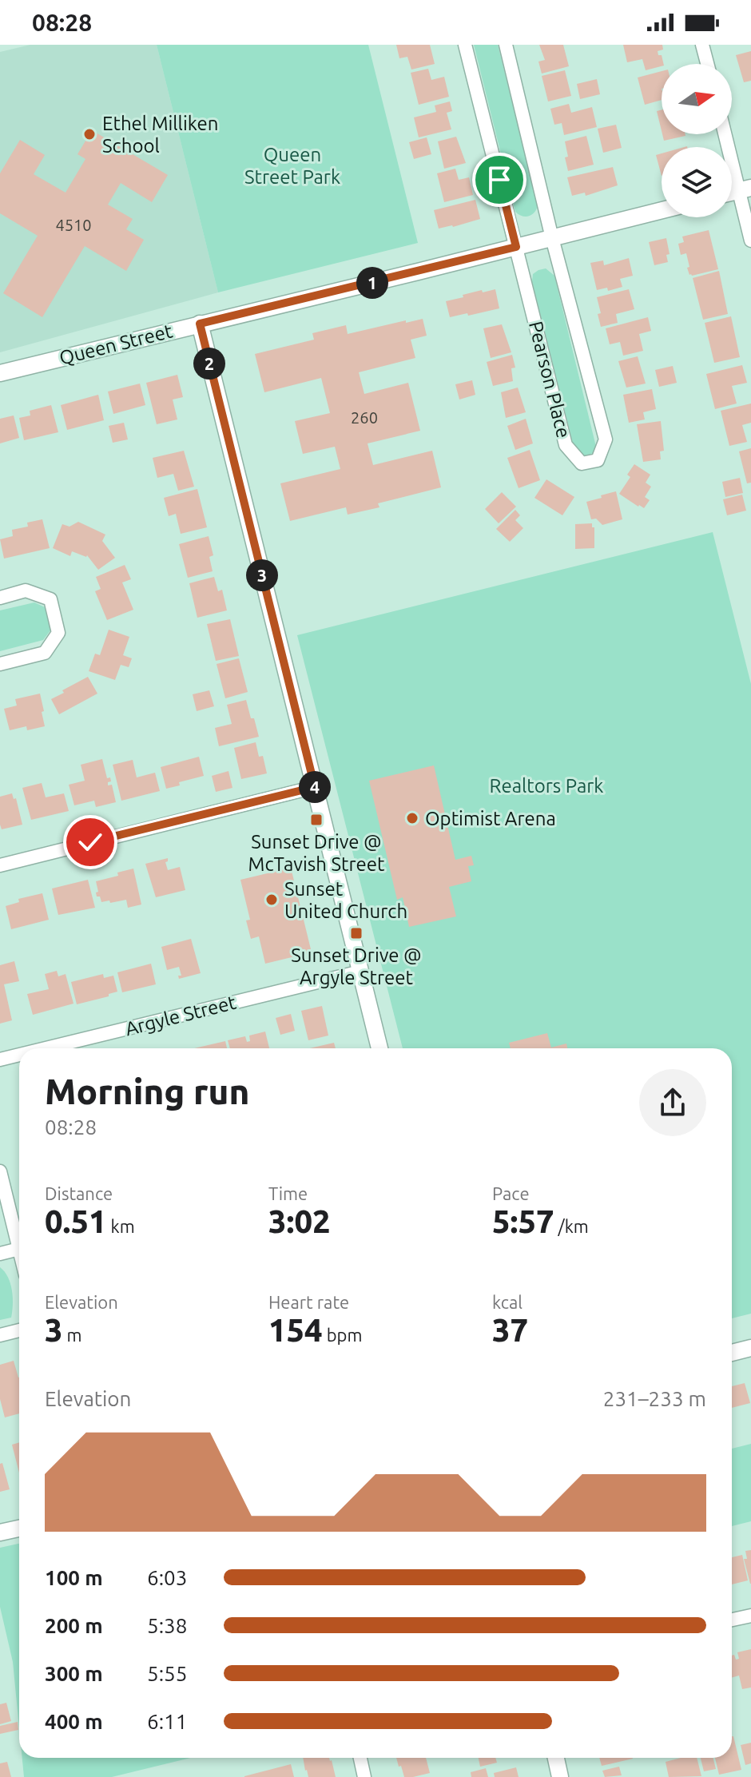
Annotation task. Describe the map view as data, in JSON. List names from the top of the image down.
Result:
{
  "streets": {
    "street": ["Queen Street", "Pearson Place", "Argyle Street"]
  },
  "crossings": [
    ["Queen Street", "Pearson Place"]
  ],
  "parks": ["Queen Street Park", "Realtors Park"],
  "places": {
    "other": ["Ethel Milliken School", "Optimist Arena", "Sunset United Church"],
    "transit": ["Sunset Drive @ McTavish Street", "Sunset Drive @ Argyle Street"]
  },
  "house_numbers": ["4510", "260"],
  "north": "right",
  "page": {
    "status": "08:28",
    "pins": [
      "1",
      "2",
      "3",
      "4"
    ],
    "heading": ["Morning run", "08:28"],
    "stats": [
      ["Distance", "0.51 km"],
      ["Time", "3:02"],
      ["Pace", "5:57 /km"],
      ["Elevation", "3 m"],
      ["Heart rate", "154 bpm"],
      ["kcal", "37"]
    ],
    "chart": ["Elevation", "231–233 m"],
    "list": [
      {
        "name": "100 m",
        "note": "6:03"
      },
      {
        "name": "200 m",
        "note": "5:38"
      },
      {
        "name": "300 m",
        "note": "5:55"
      },
      {
        "name": "400 m",
        "note": "6:11"
      }
    ]
  }
}
